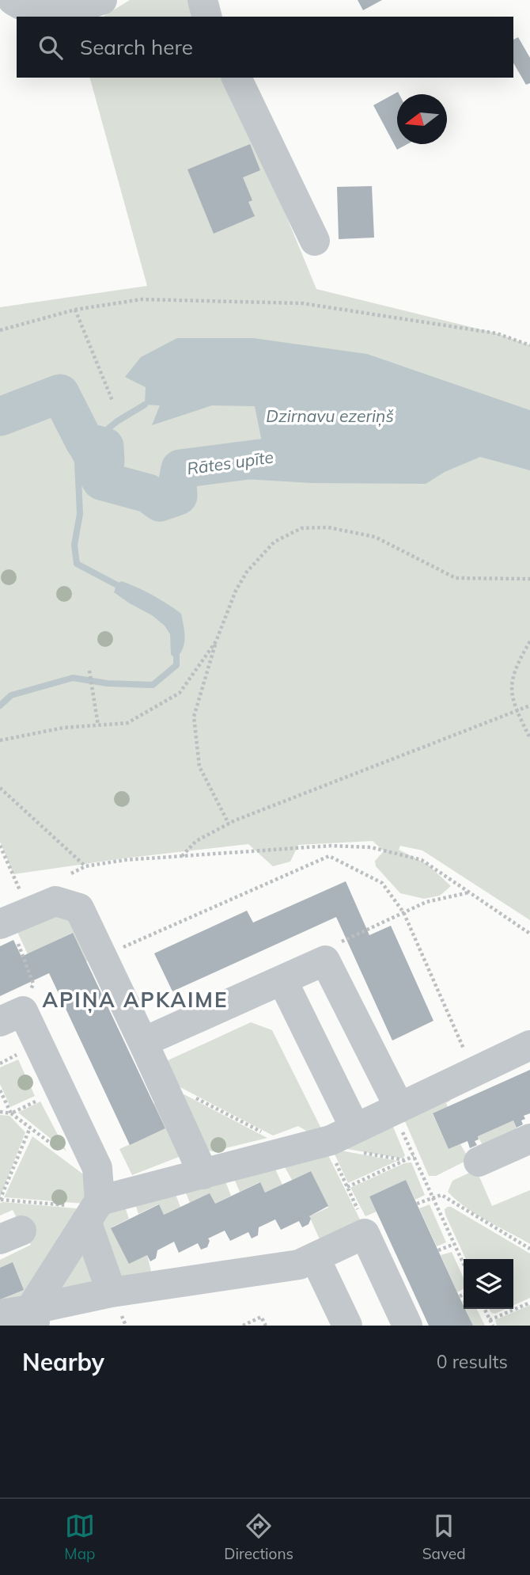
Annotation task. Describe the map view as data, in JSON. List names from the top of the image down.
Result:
{
  "districts": ["APIŅA APKAIME"],
  "water": ["Dzirnavu ezeriņš", "Rātes upīte"],
  "north": "left",
  "page": {
    "search": "Search here",
    "heading": ["Nearby", "0 results"],
    "nav": ["Map", "Directions", "Saved"]
  }
}
